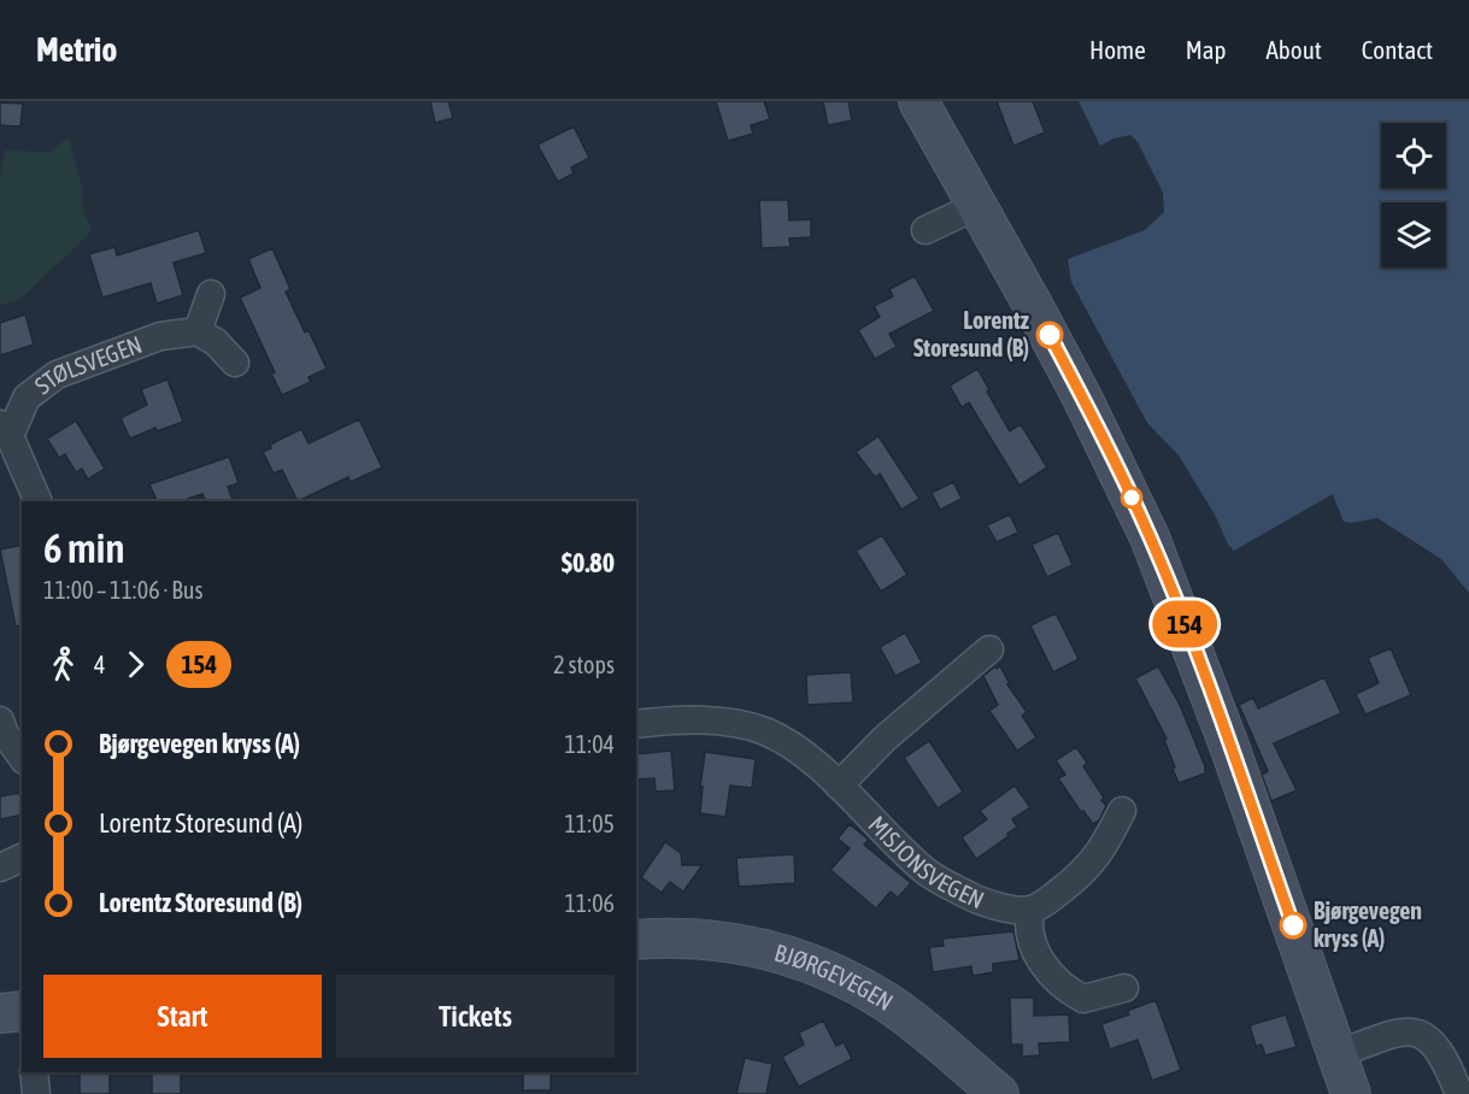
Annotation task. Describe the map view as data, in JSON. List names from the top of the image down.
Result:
{
  "streets": {
    "main road": ["BJØRGEVEGEN"],
    "street": ["STØLSVEGEN", "MISJONSVEGEN"]
  },
  "places": ["Lorentz Storesund (B)", "Bjørgevegen kryss (A)"],
  "lines": ["bus line 154"],
  "page": {
    "header": "Metrio",
    "nav": [
      "Home",
      "Map",
      "About",
      "Contact"
    ],
    "on_map": "154",
    "heading": ["6 min", "11:00 – 11:06 · Bus", "$0.80"],
    "legs": ["4", "154", "2 stops"],
    "list": [
      {
        "name": "Bjørgevegen kryss (A)",
        "value": "11:04"
      },
      {
        "name": "Lorentz Storesund (A)",
        "value": "11:05"
      },
      {
        "name": "Lorentz Storesund (B)",
        "value": "11:06"
      }
    ],
    "buttons": ["Start", "Tickets"]
  }
}
